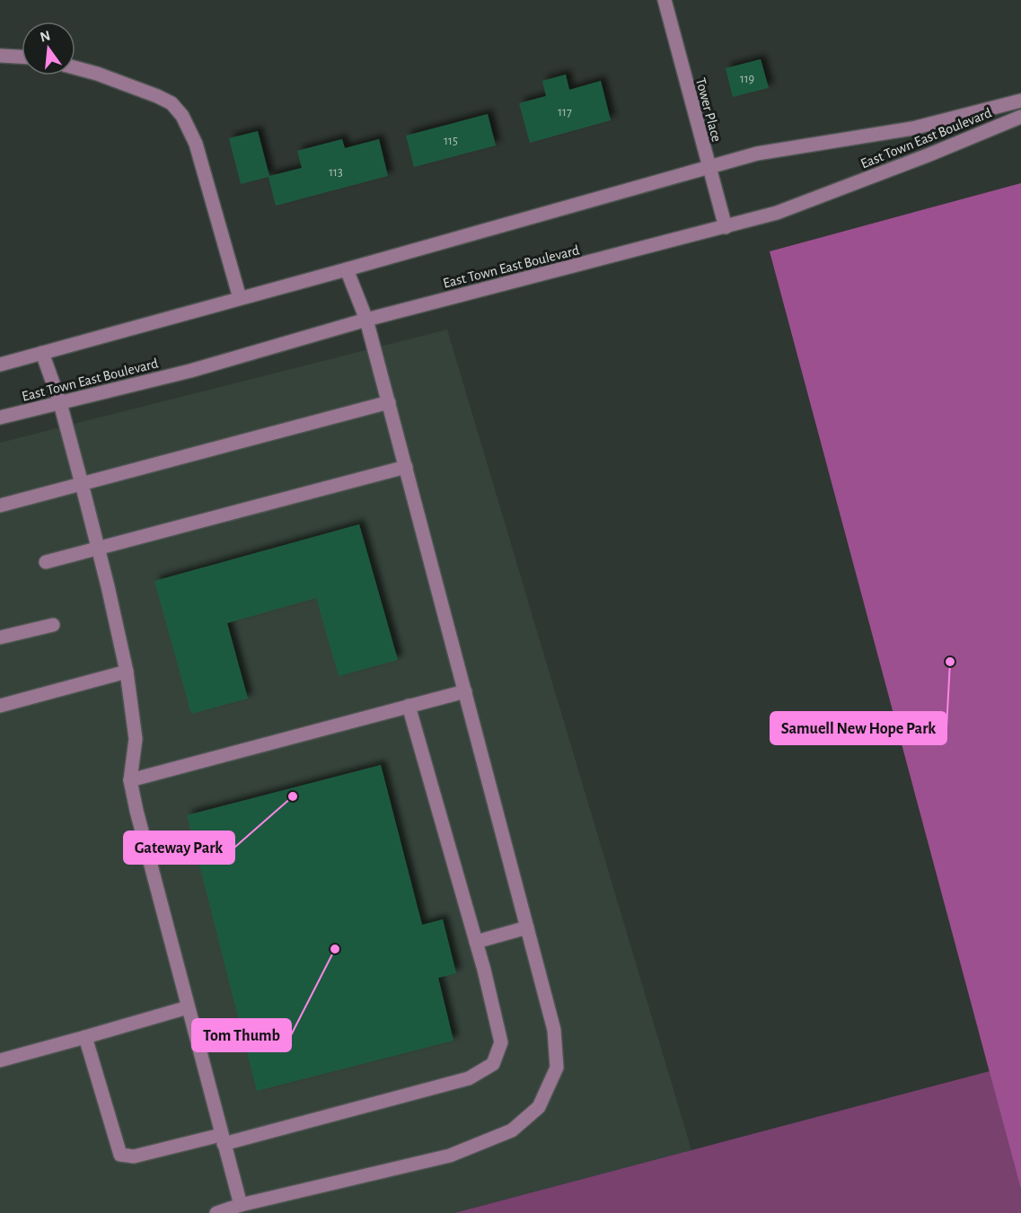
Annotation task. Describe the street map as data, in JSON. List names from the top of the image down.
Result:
{
  "streets": {
    "street": ["Tower Place", "East Town East Boulevard"]
  },
  "crossings": [
    ["Tower Place", "East Town East Boulevard"]
  ],
  "places": ["Samuell New Hope Park", "Gateway Park", "Tom Thumb"],
  "house_numbers": [
    "119",
    "117",
    "115",
    "113"
  ],
  "north": "top"
}
